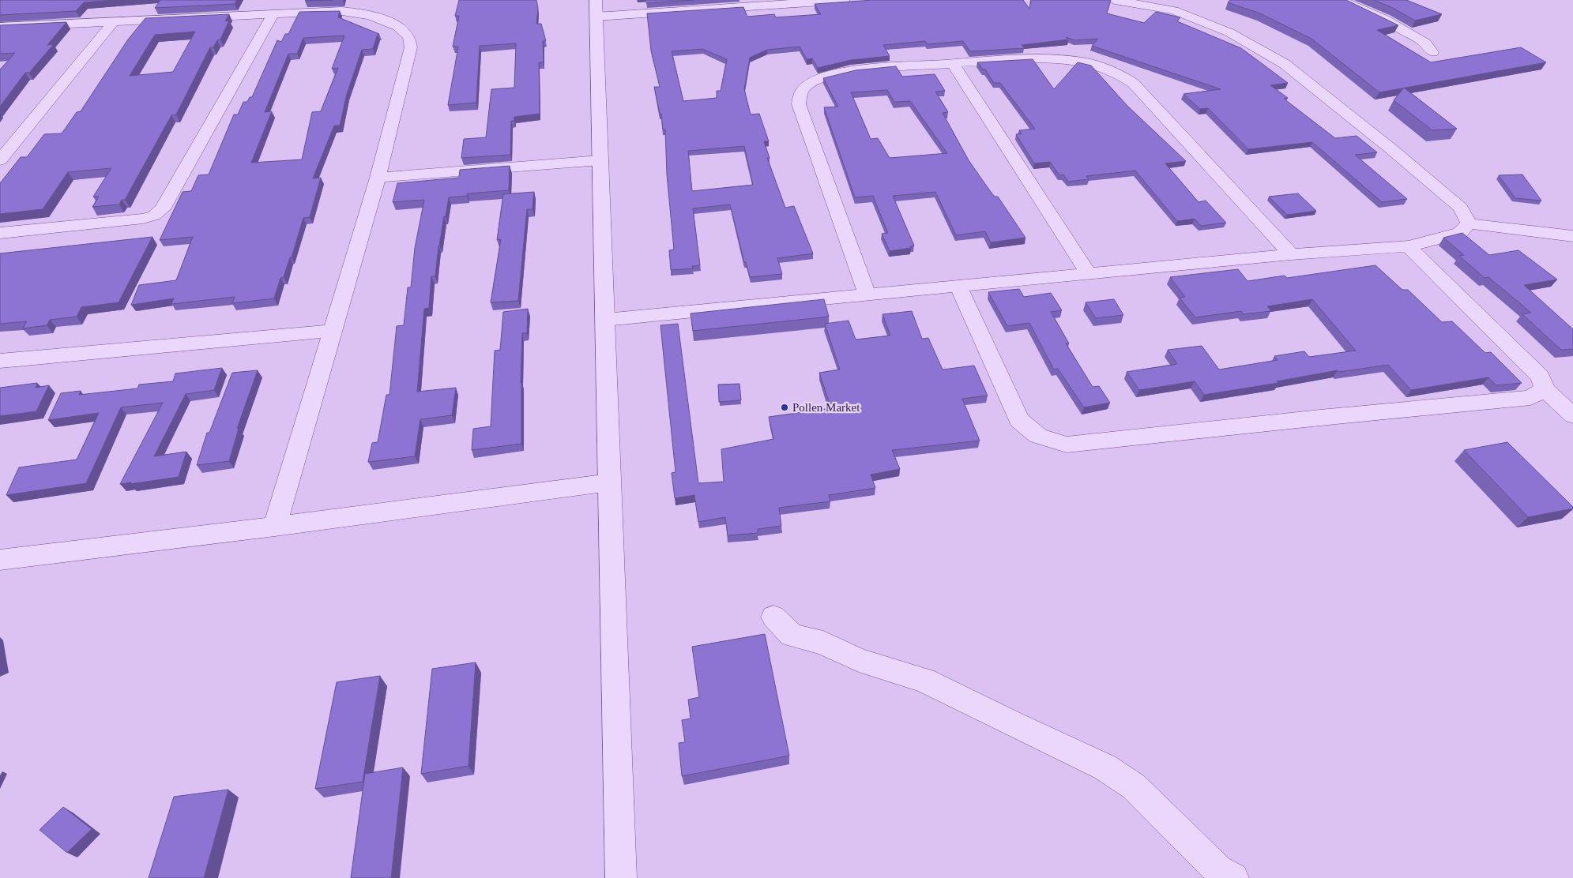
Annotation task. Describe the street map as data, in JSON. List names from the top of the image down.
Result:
{
  "places": ["Pollen Market"]
}
